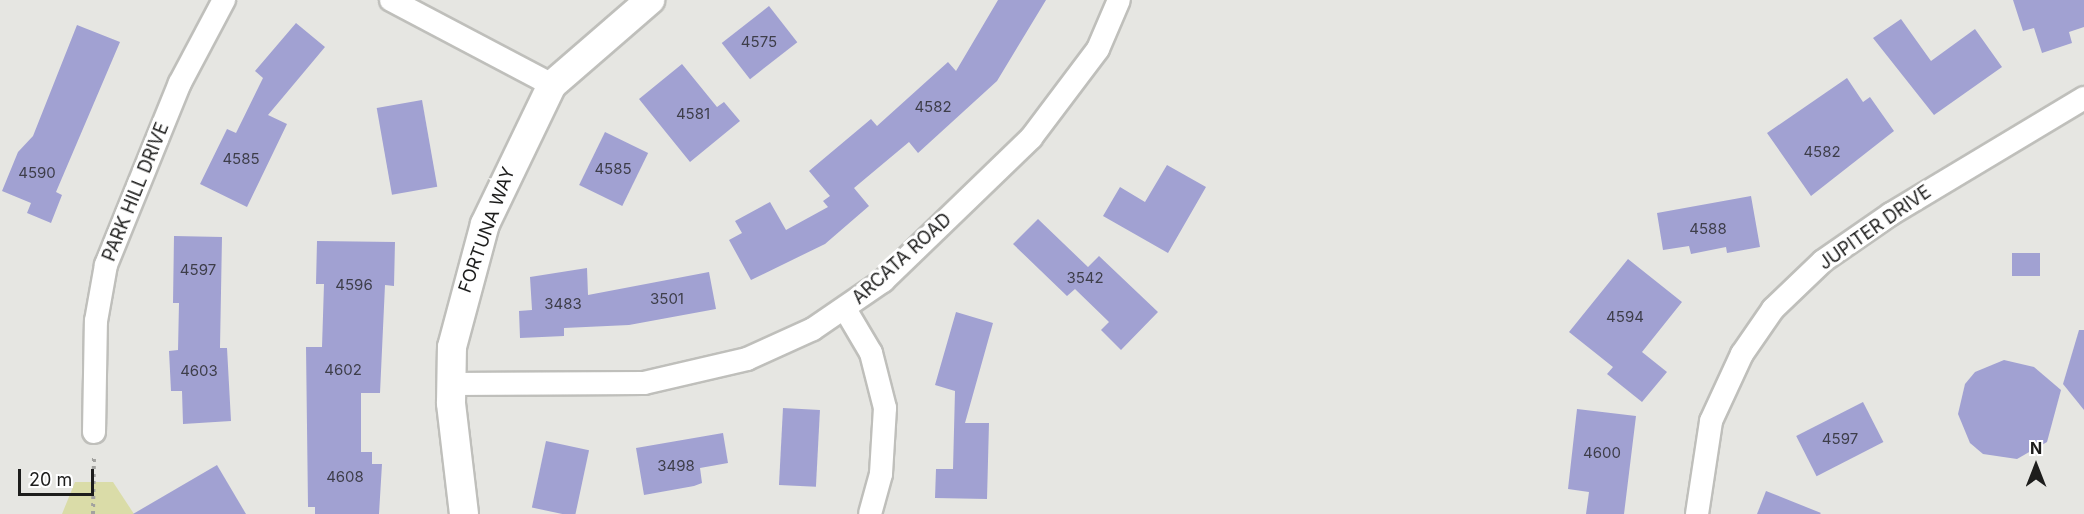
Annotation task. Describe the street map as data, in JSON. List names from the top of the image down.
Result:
{
  "streets": {
    "street": [
      "PARK HILL DRIVE",
      "JUPITER DRIVE",
      "FORTUNA WAY",
      "ARCATA ROAD"
    ]
  },
  "crossings": [
    ["FORTUNA WAY", "ARCATA ROAD"]
  ],
  "house_numbers": [
    "4575",
    "4582",
    "4581",
    "4582",
    "4585",
    "4585",
    "4590",
    "4588",
    "4597",
    "3542",
    "4596",
    "3501",
    "3483",
    "4594",
    "4602",
    "4603",
    "4597",
    "4600",
    "3498",
    "4608"
  ],
  "scale_bar": "20 m",
  "north": "top"
}
